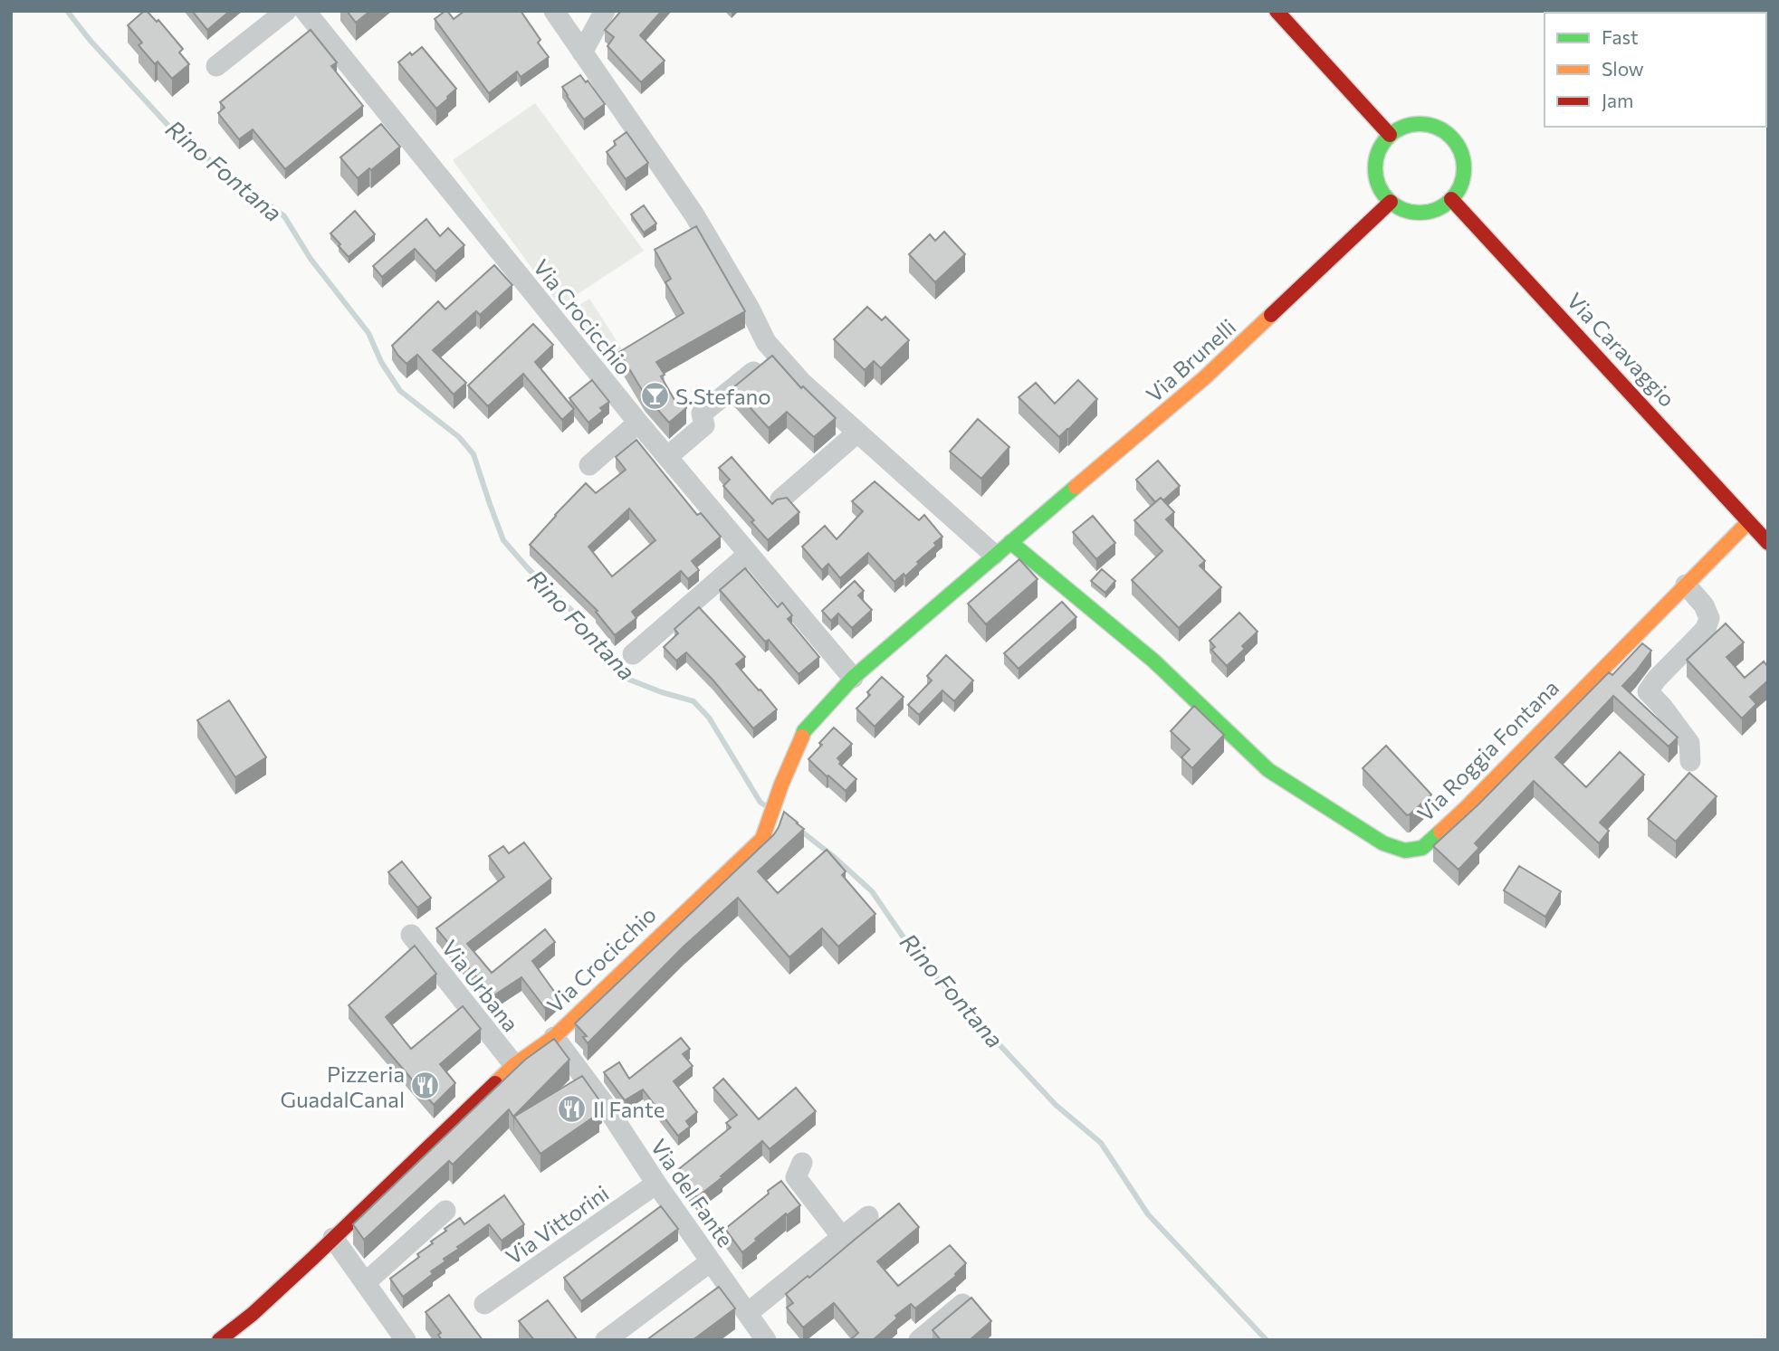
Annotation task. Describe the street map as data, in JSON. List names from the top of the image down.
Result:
{
  "streets": {
    "street": [
      "Via Crocicchio",
      "Via Caravaggio",
      "Via Brunelli",
      "Via Roggia Fontana",
      "Via Urbana",
      "Via del Fante",
      "Via Vittorini"
    ]
  },
  "crossings": [
    ["Via Crocicchio", "Via Brunelli"],
    ["Via Crocicchio", "Via Roggia Fontana"],
    ["Via Crocicchio", "Via Urbana"],
    ["Via Crocicchio", "Via del Fante"],
    ["Via Caravaggio", "Via Brunelli"],
    ["Via Caravaggio", "Via Roggia Fontana"],
    ["Via Brunelli", "Via Roggia Fontana"],
    ["Via del Fante", "Via Vittorini"]
  ],
  "water": ["Rino Fontana"],
  "places": {
    "bar": ["S.Stefano"],
    "restaurant": ["Pizzeria GuadalCanal", "Il Fante"]
  },
  "legend": ["Fast", "Slow", "Jam"]
}
